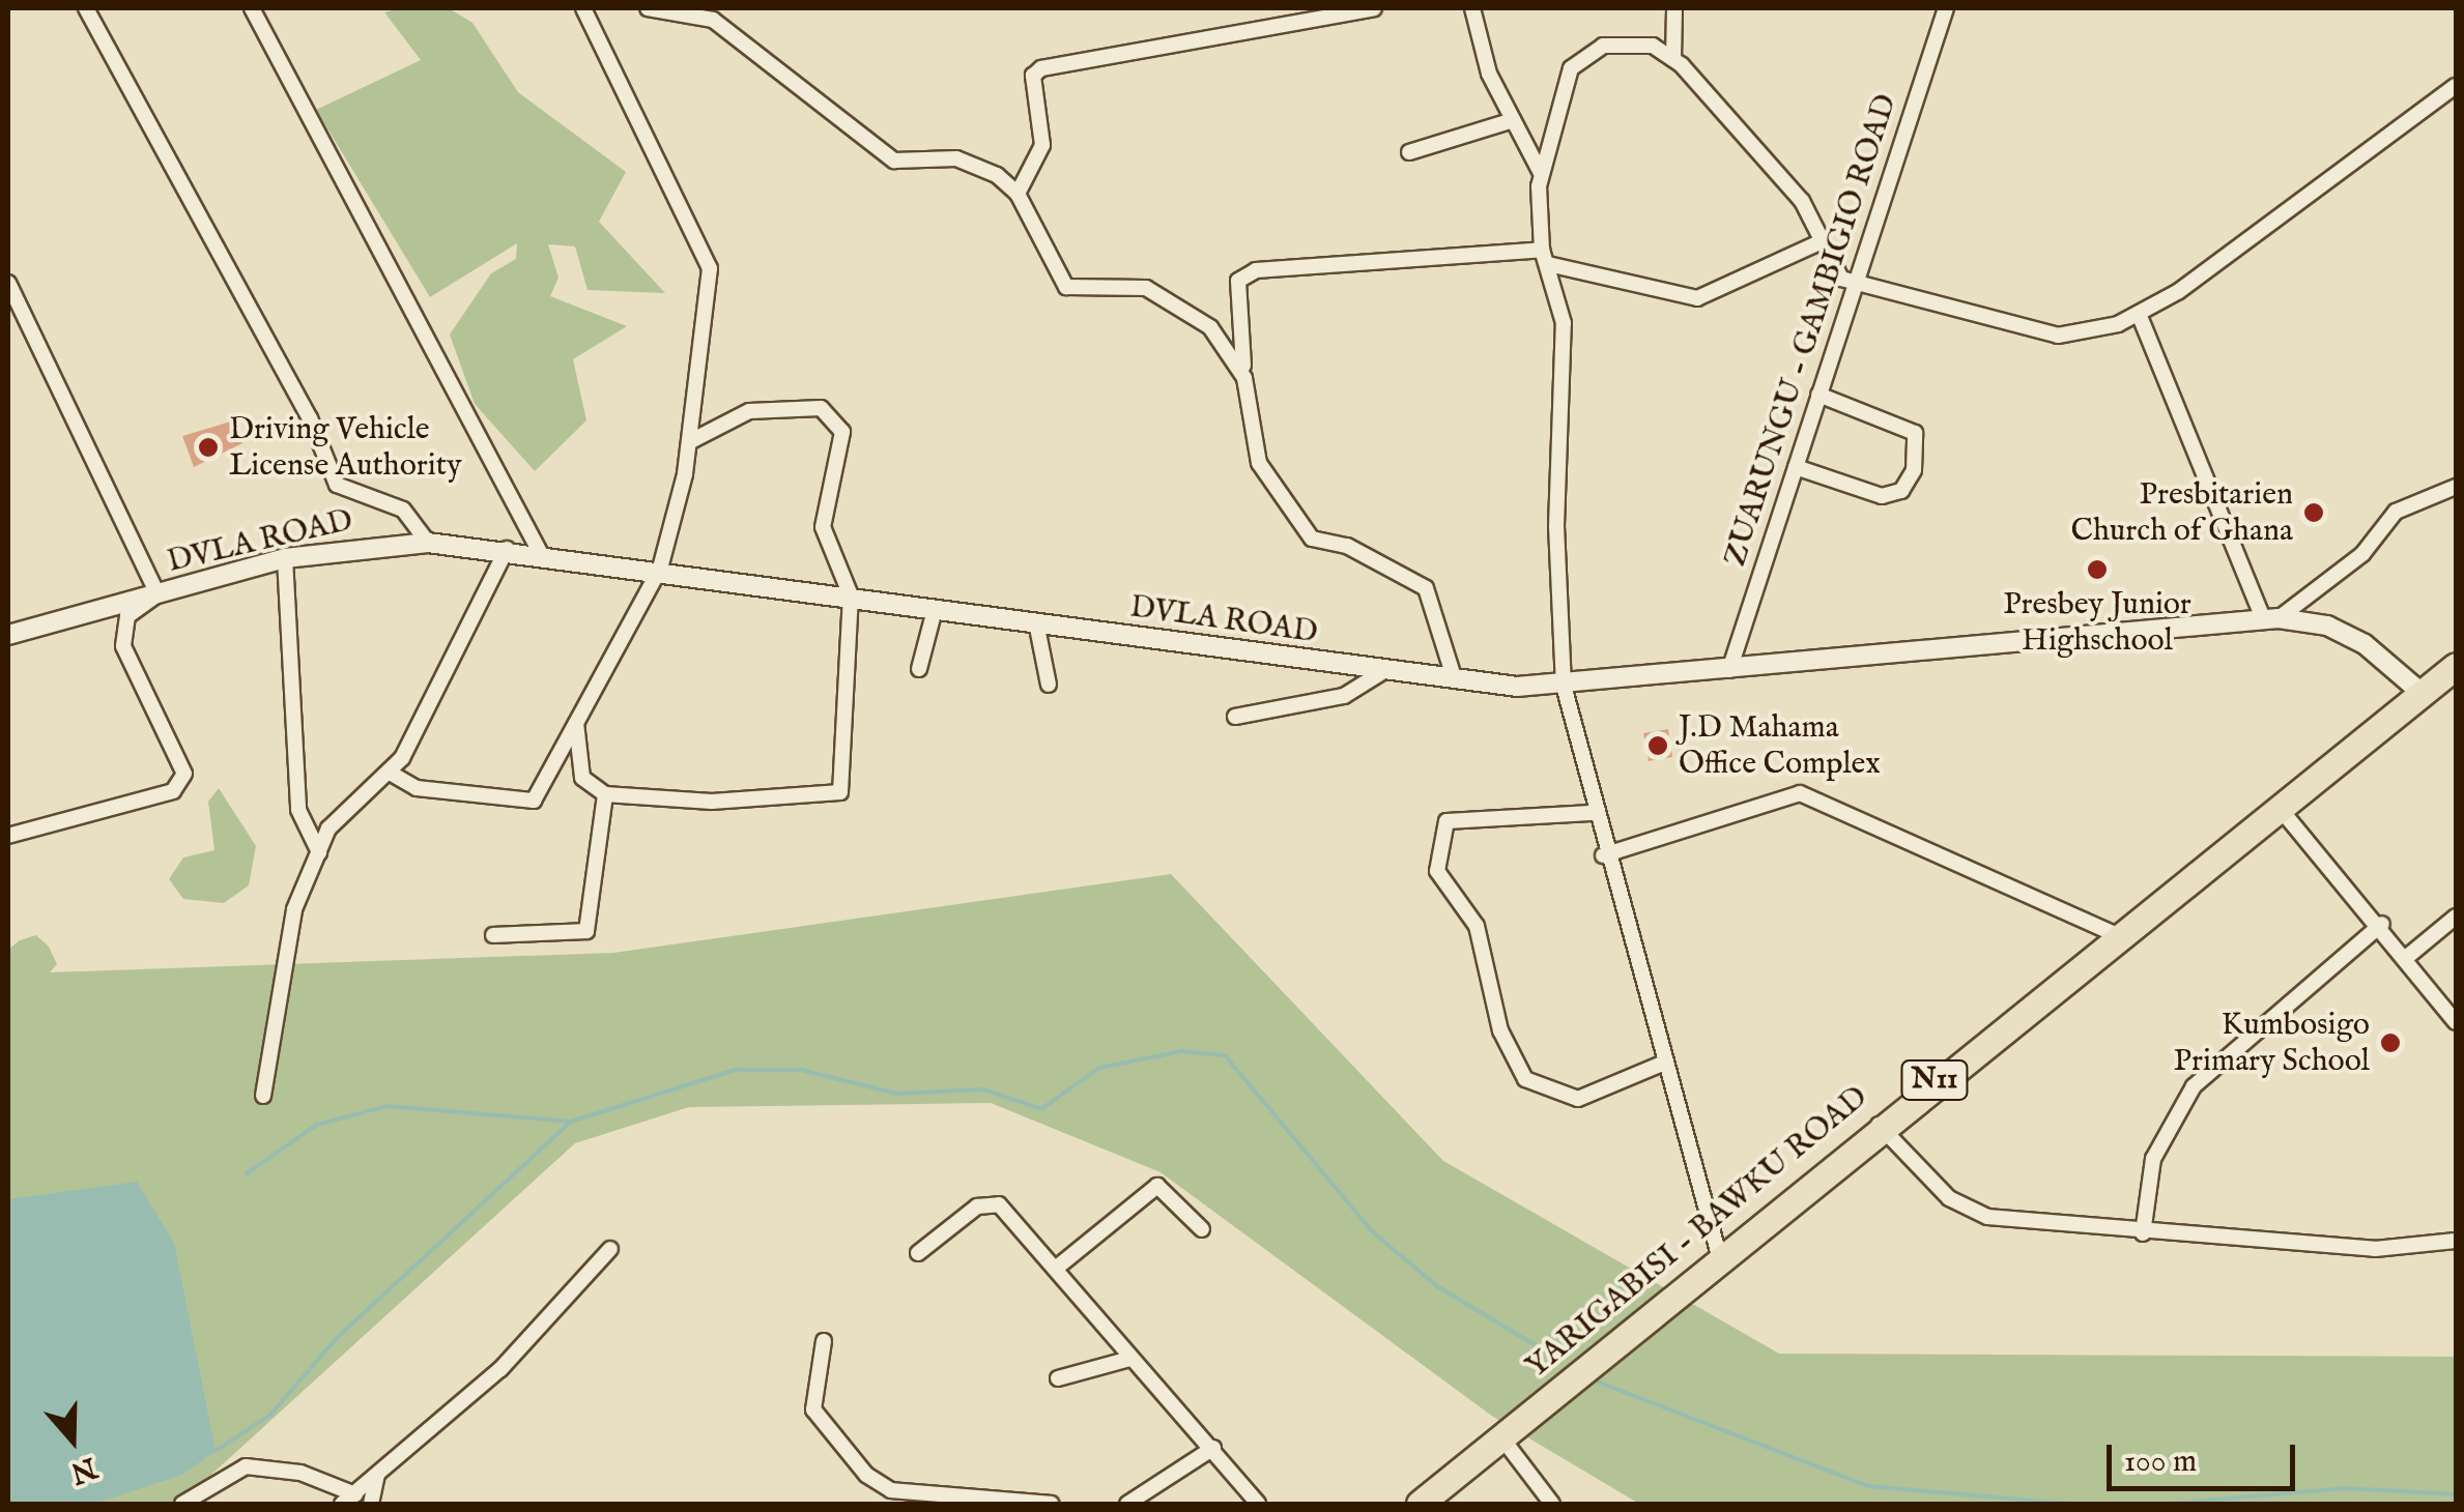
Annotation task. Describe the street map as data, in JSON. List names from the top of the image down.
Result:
{
  "streets": {
    "highway": ["N11", "YARIGABISI - BAWKU ROAD"],
    "street": ["ZUARUNGU - GAMBIGIO ROAD", "DVLA ROAD"]
  },
  "crossings": [
    ["ZUARUNGU - GAMBIGIO ROAD", "DVLA ROAD"],
    ["DVLA ROAD", "YARIGABISI - BAWKU ROAD"]
  ],
  "places": [
    "Driving Vehicle License Authority",
    "Presbitarien Church of Ghana",
    "Presbey Junior Highschool",
    "J.D Mahama Office Complex",
    "Kumbosigo Primary School"
  ],
  "scale_bar": "100 m",
  "north": "bottom"
}
